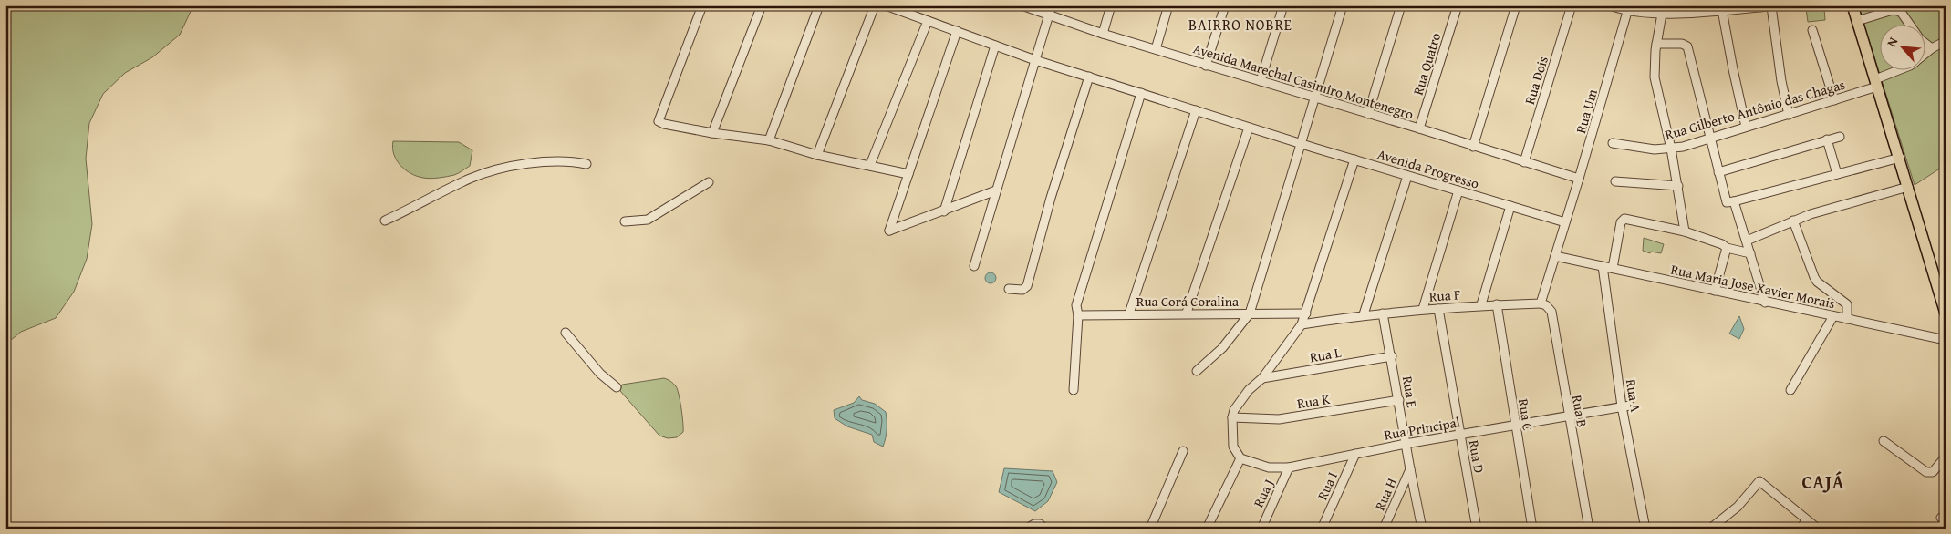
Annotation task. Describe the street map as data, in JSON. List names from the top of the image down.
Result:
{
  "streets": {
    "street": [
      "Rua Quatro",
      "Rua Dois",
      "Avenida Marechal Casimiro Montenegro",
      "Rua Gilberto Antônio das Chagas",
      "Rua Um",
      "Avenida Progresso",
      "Rua Maria Jose Xavier Morais",
      "Rua F",
      "Rua Corá Coralina",
      "Rua L",
      "Rua E",
      "Rua A",
      "Rua K",
      "Rua B",
      "Rua C",
      "Rua Principal",
      "Rua D",
      "Rua I",
      "Rua J",
      "Rua H"
    ]
  },
  "crossings": [
    ["Rua Quatro", "Avenida Marechal Casimiro Montenegro"],
    ["Rua Dois", "Avenida Marechal Casimiro Montenegro"],
    ["Avenida Marechal Casimiro Montenegro", "Rua Um"],
    ["Rua Um", "Avenida Progresso"],
    ["Rua Um", "Rua Maria Jose Xavier Morais"],
    ["Rua Maria Jose Xavier Morais", "Rua A"],
    ["Rua F", "Rua E"],
    ["Rua F", "Rua B"],
    ["Rua F", "Rua C"],
    ["Rua F", "Rua D"],
    ["Rua L", "Rua E"],
    ["Rua E", "Rua K"],
    ["Rua E", "Rua Principal"],
    ["Rua E", "Rua H"],
    ["Rua A", "Rua Principal"],
    ["Rua B", "Rua Principal"],
    ["Rua C", "Rua Principal"],
    ["Rua Principal", "Rua D"],
    ["Rua Principal", "Rua I"],
    ["Rua Principal", "Rua J"]
  ],
  "districts": ["BAIRRO NOBRE", "CAJÁ"],
  "north": "top left"
}
